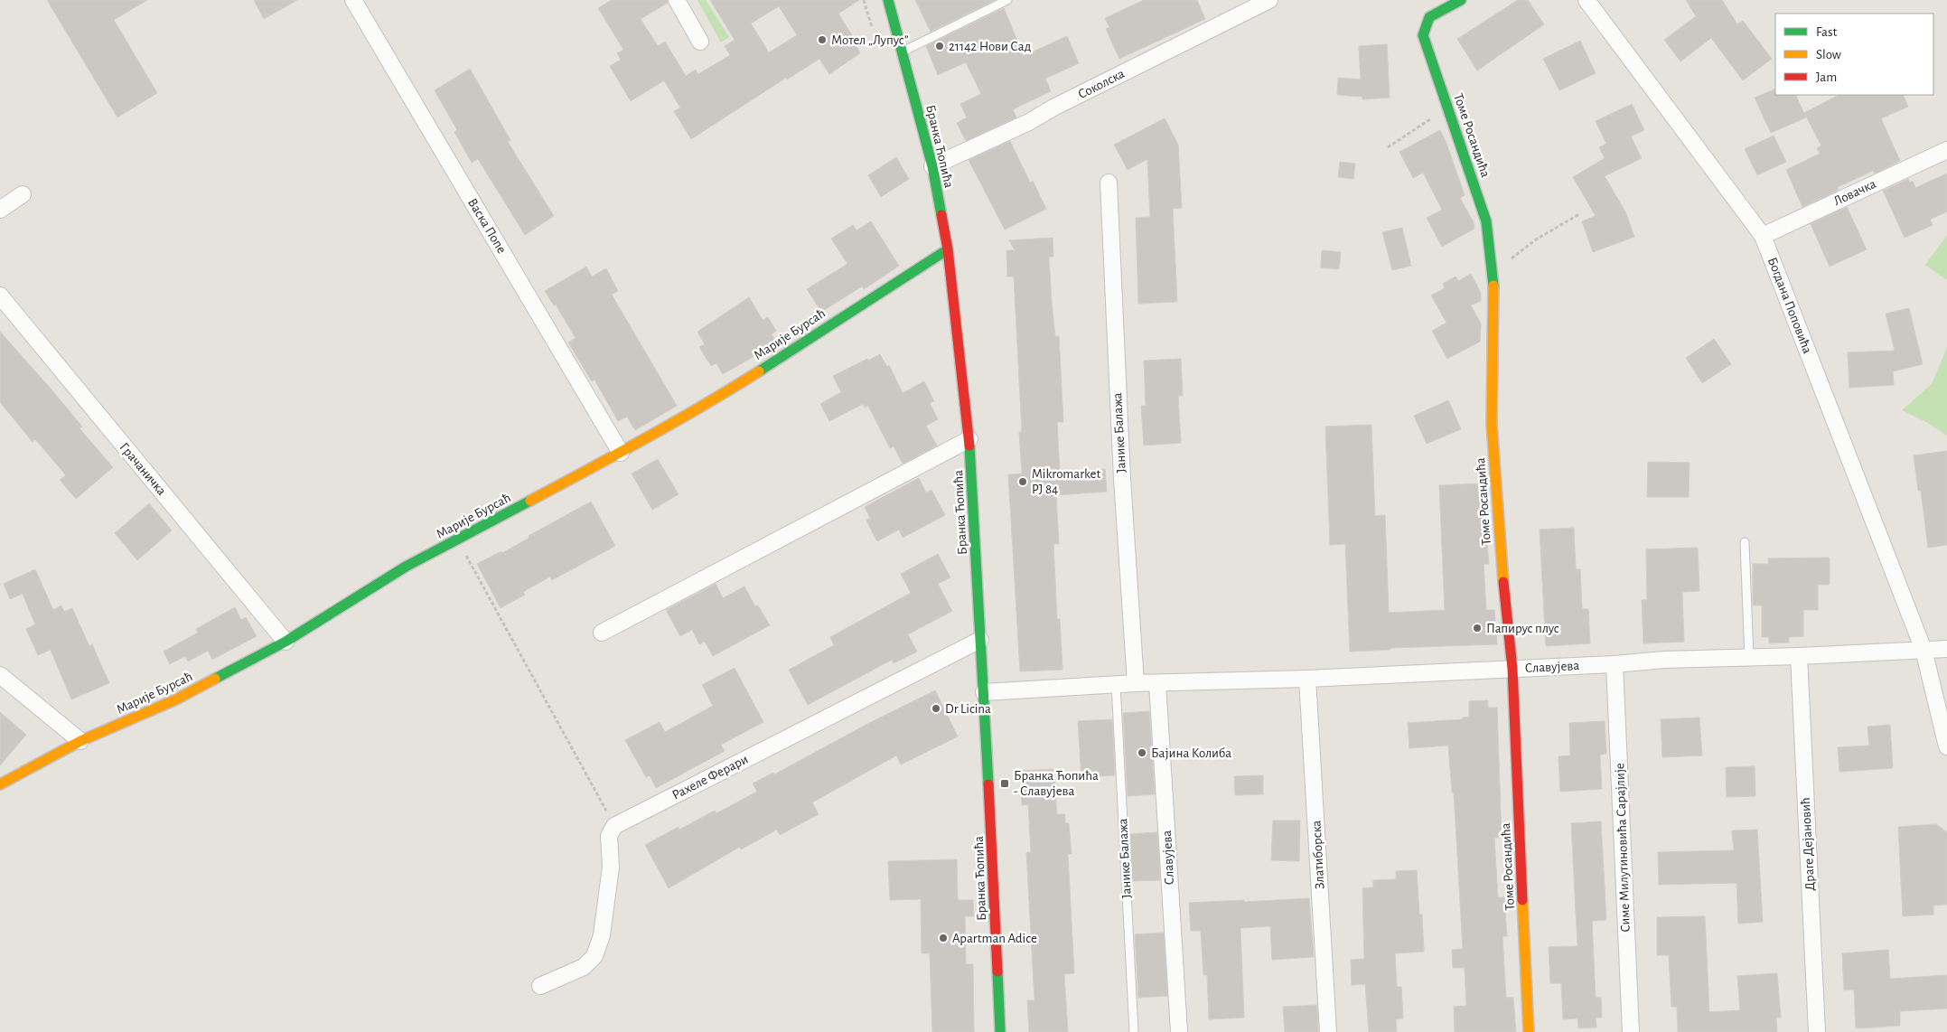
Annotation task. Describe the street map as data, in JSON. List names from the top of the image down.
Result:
{
  "streets": {
    "street": [
      "Соколска",
      "Томе Росандића",
      "Бранка Ћопића",
      "Ловачка",
      "Васка Попе",
      "Богдана Поповића",
      "Марије Бурсаћ",
      "Јанике Балажа",
      "Грачаничка",
      "Славујева",
      "Рахеле Ферари",
      "Драге Дејановић",
      "Симе Милутиновића Сарајлије",
      "Златиборска"
    ]
  },
  "crossings": [
    ["Соколска", "Бранка Ћопића"],
    ["Томе Росандића", "Славујева"],
    ["Бранка Ћопића", "Марије Бурсаћ"],
    ["Бранка Ћопића", "Славујева"],
    ["Бранка Ћопића", "Рахеле Ферари"],
    ["Ловачка", "Богдана Поповића"],
    ["Васка Попе", "Марије Бурсаћ"],
    ["Богдана Поповића", "Славујева"],
    ["Марије Бурсаћ", "Грачаничка"],
    ["Јанике Балажа", "Славујева"],
    ["Славујева", "Драге Дејановић"],
    ["Славујева", "Симе Милутиновића Сарајлије"],
    ["Славујева", "Златиборска"]
  ],
  "places": {
    "other": [
      "Мотел „Лупус”",
      "21142 Нови Сад",
      "Mikromarket PJ 84",
      "Папирус плус",
      "Dr Licina",
      "Бајина Колиба",
      "Apartman Adice"
    ],
    "transit": ["Бранка Ћопића - Славујева"]
  },
  "legend": ["Fast", "Slow", "Jam"]
}
